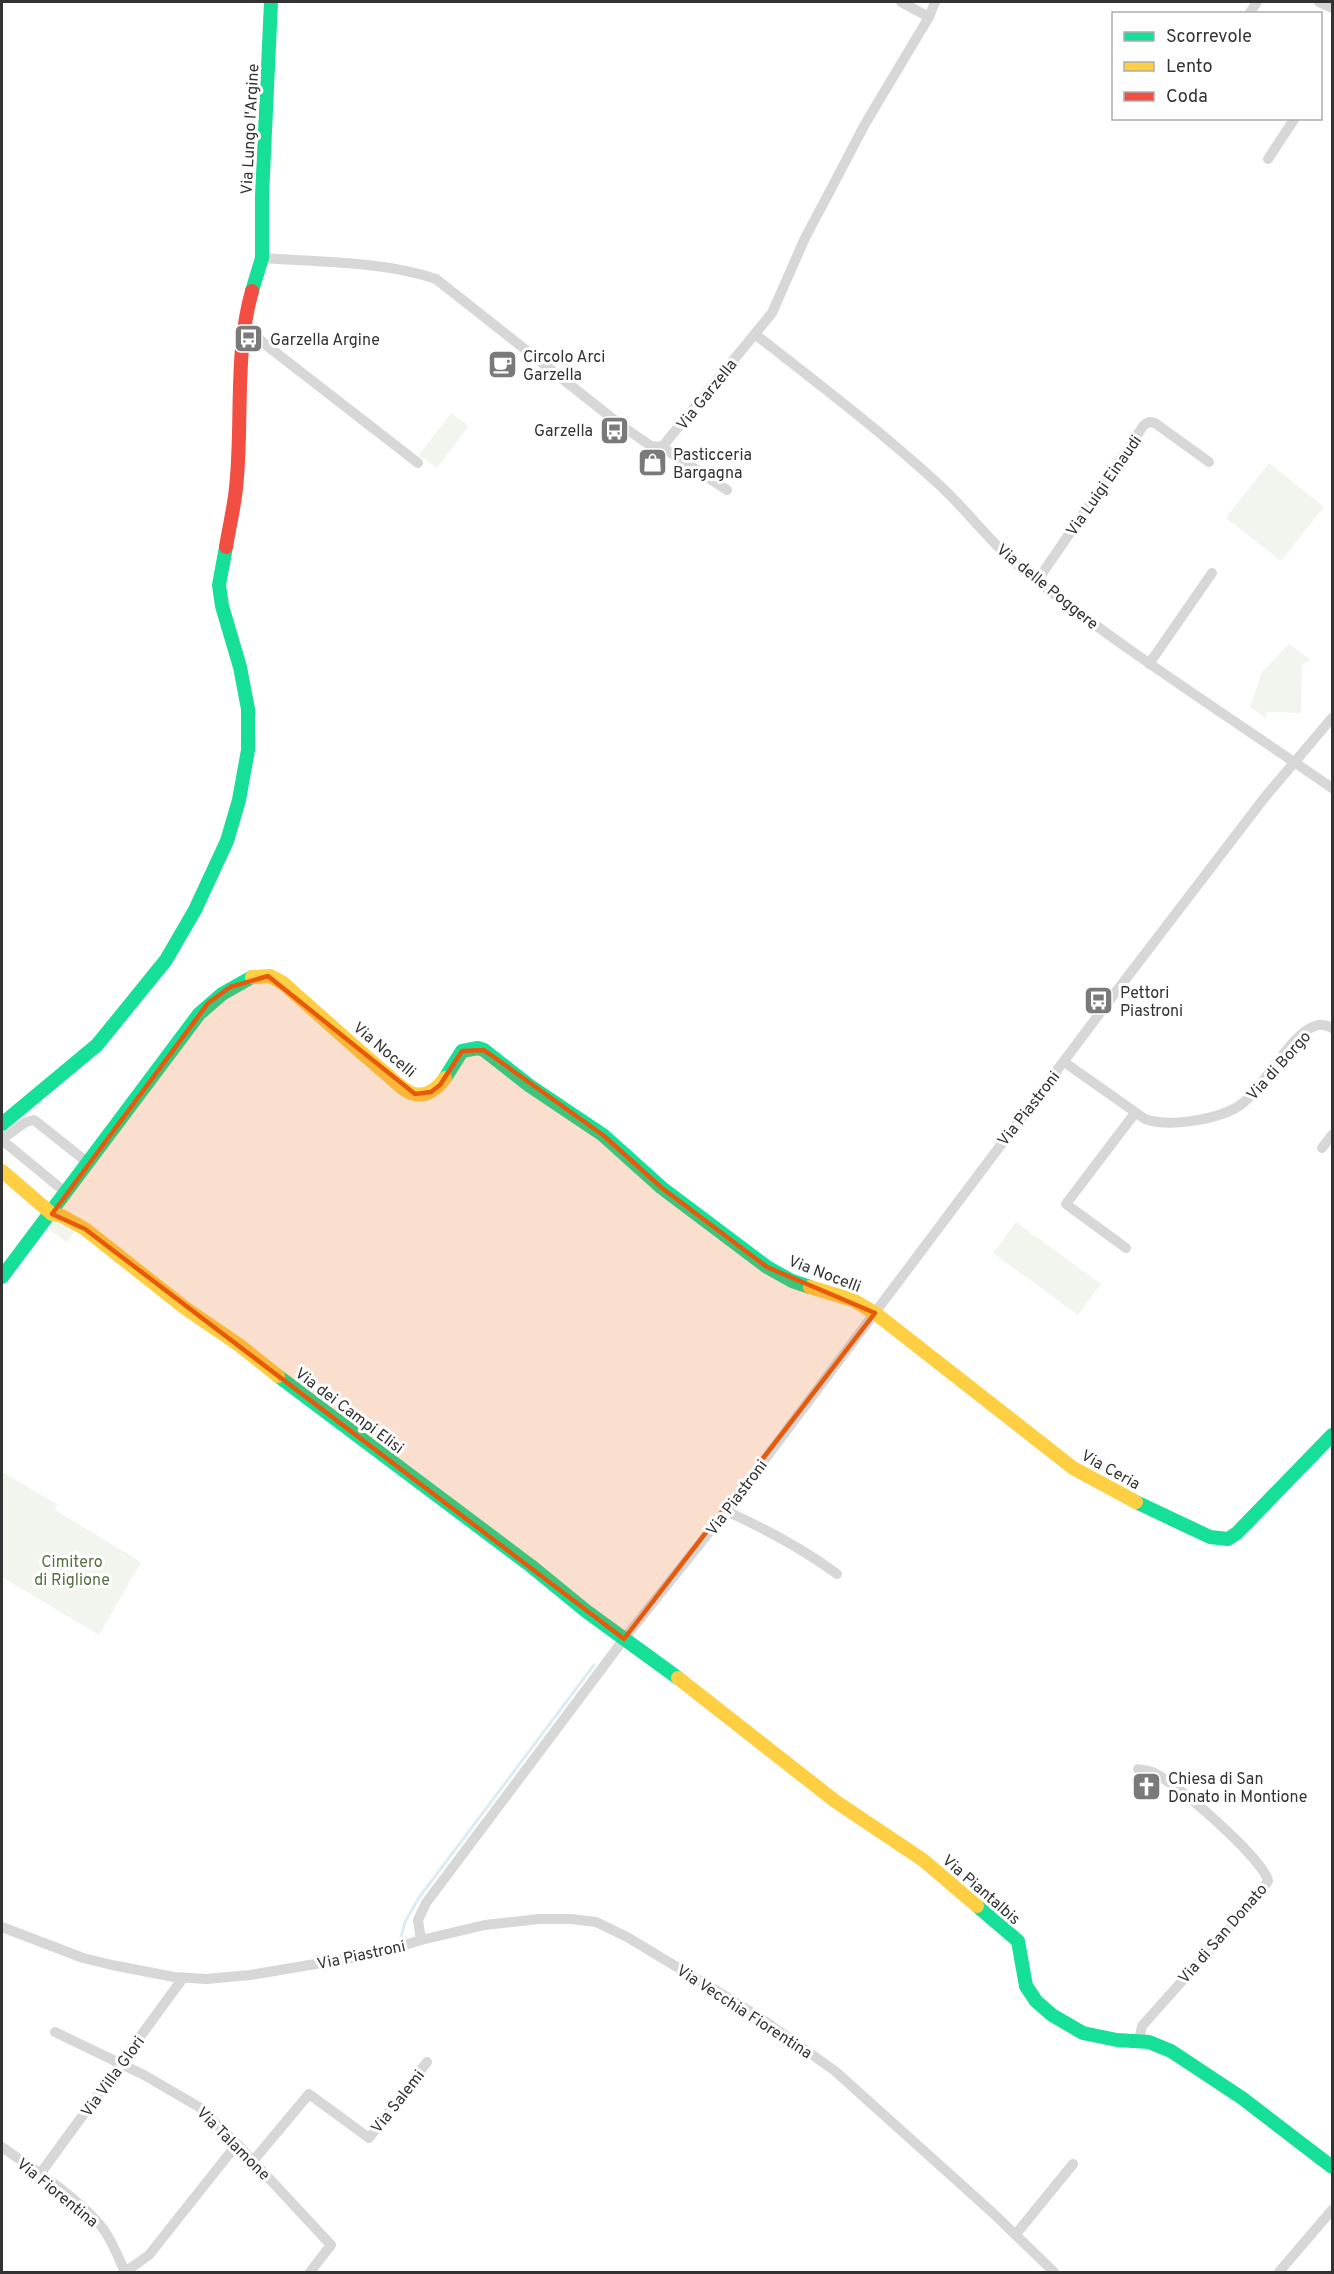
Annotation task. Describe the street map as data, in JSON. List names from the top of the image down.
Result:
{
  "streets": {
    "street": [
      "Via Lungo l'Argine",
      "Via Garzella",
      "Via Luigi Einaudi",
      "Via delle Poggere",
      "Via Nocelli",
      "Via di Borgo",
      "Via Piastroni",
      "Via dei Campi Elisi",
      "Via Ceria",
      "Via Piantalbis",
      "Via di San Donato",
      "Via Vecchia Fiorentina",
      "Via Villa Glori",
      "Via Salemi",
      "Via Talamone",
      "Via Fiorentina"
    ]
  },
  "crossings": [
    ["Via Garzella", "Via delle Poggere"],
    ["Via Luigi Einaudi", "Via delle Poggere"],
    ["Via delle Poggere", "Via Piastroni"],
    ["Via Nocelli", "Via Piastroni"],
    ["Via Nocelli", "Via dei Campi Elisi"],
    ["Via Nocelli", "Via Ceria"],
    ["Via di Borgo", "Via Piastroni"],
    ["Via Piastroni", "Via dei Campi Elisi"],
    ["Via Piastroni", "Via Ceria"],
    ["Via Piastroni", "Via Piantalbis"],
    ["Via Piastroni", "Via Vecchia Fiorentina"],
    ["Via Piastroni", "Via Villa Glori"],
    ["Via dei Campi Elisi", "Via Piantalbis"],
    ["Via Piantalbis", "Via di San Donato"],
    ["Via Villa Glori", "Via Talamone"],
    ["Via Villa Glori", "Via Fiorentina"],
    ["Via Salemi", "Via Talamone"]
  ],
  "parks": ["Cimitero di Riglione"],
  "places": {
    "bus stop": ["Garzella Argine", "Garzella", "Pettori Piastroni"],
    "cafe": ["Circolo Arci Garzella"],
    "shop": ["Pasticceria Bargagna"],
    "church": ["Chiesa di San Donato in Montione"]
  },
  "legend": ["Scorrevole", "Lento", "Coda"]
}
